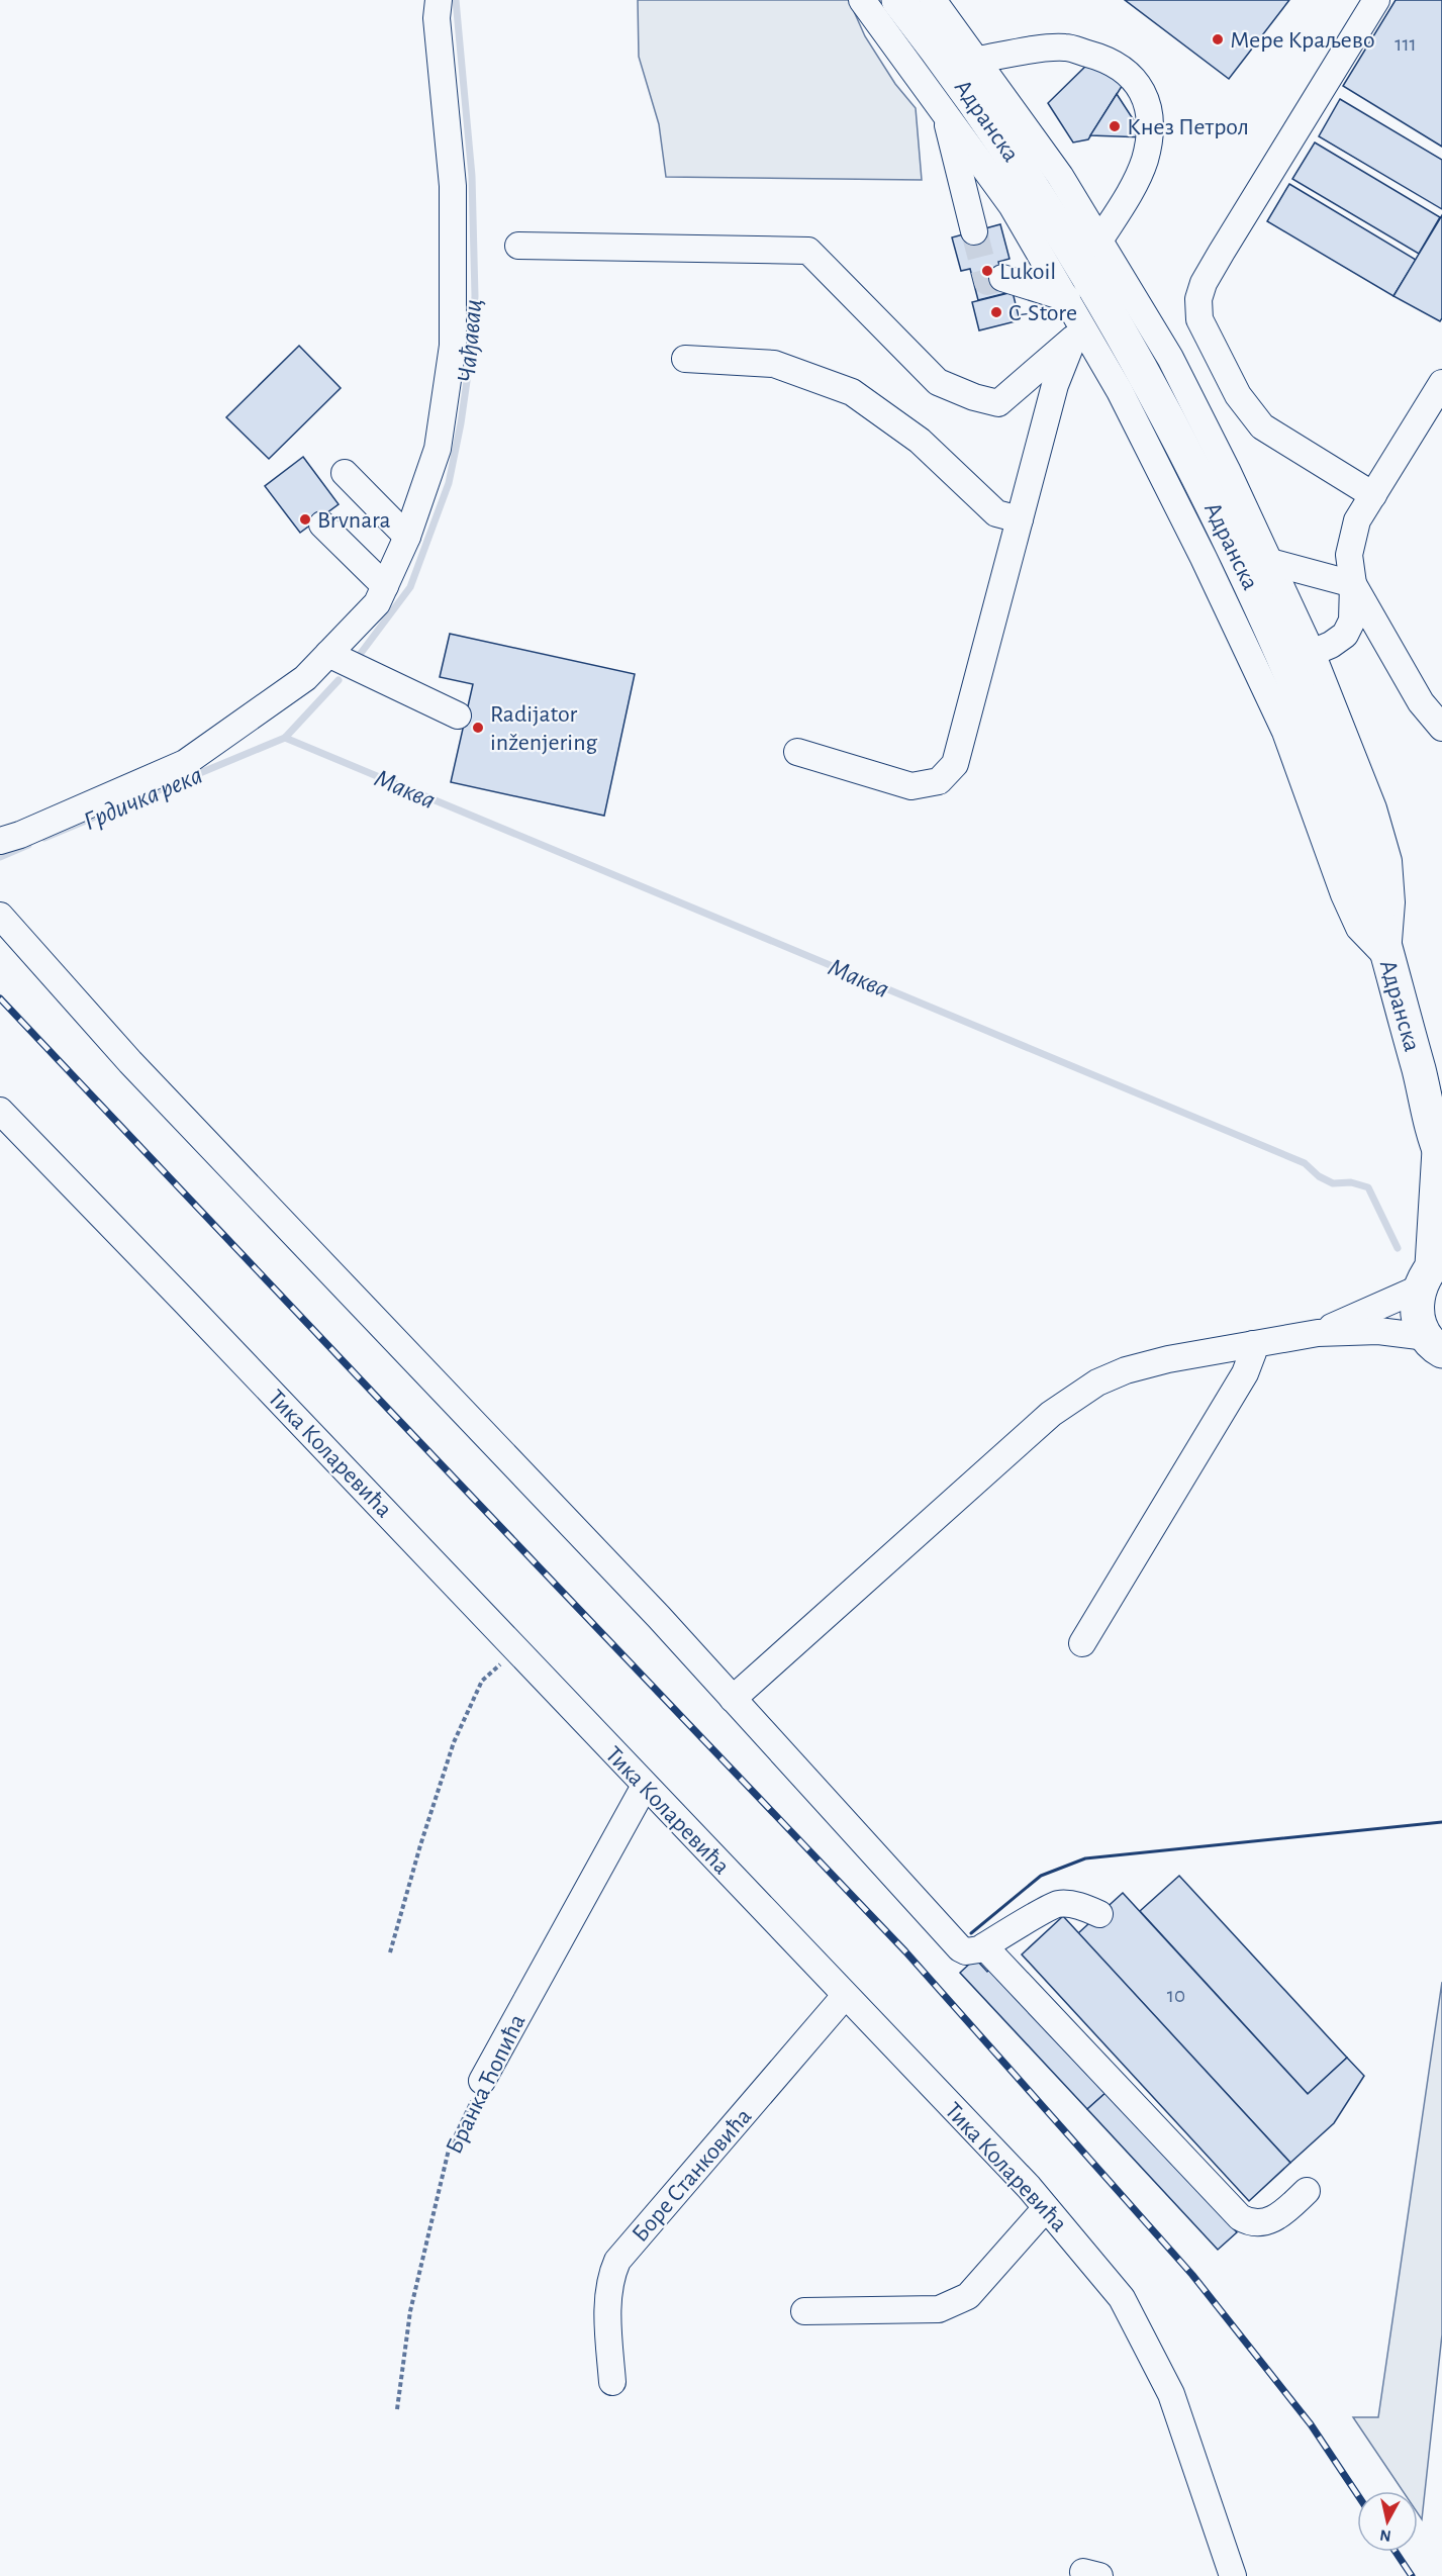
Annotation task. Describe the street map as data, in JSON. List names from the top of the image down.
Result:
{
  "streets": {
    "main road": ["Адранска"],
    "street": ["Тика Коларевића", "Бранка Ћопића", "Боре Станковића"]
  },
  "crossings": [
    ["Тика Коларевића", "Бранка Ћопића"],
    ["Тика Коларевића", "Боре Станковића"]
  ],
  "water": ["Чађавац", "Маква", "Грдичка река"],
  "places": [
    "Мере Краљево",
    "Кнез Петрол",
    "Lukoil",
    "C-Store",
    "Brvnara",
    "Radijator inženjering"
  ],
  "house_numbers": ["111", "10"],
  "north": "bottom"
}
